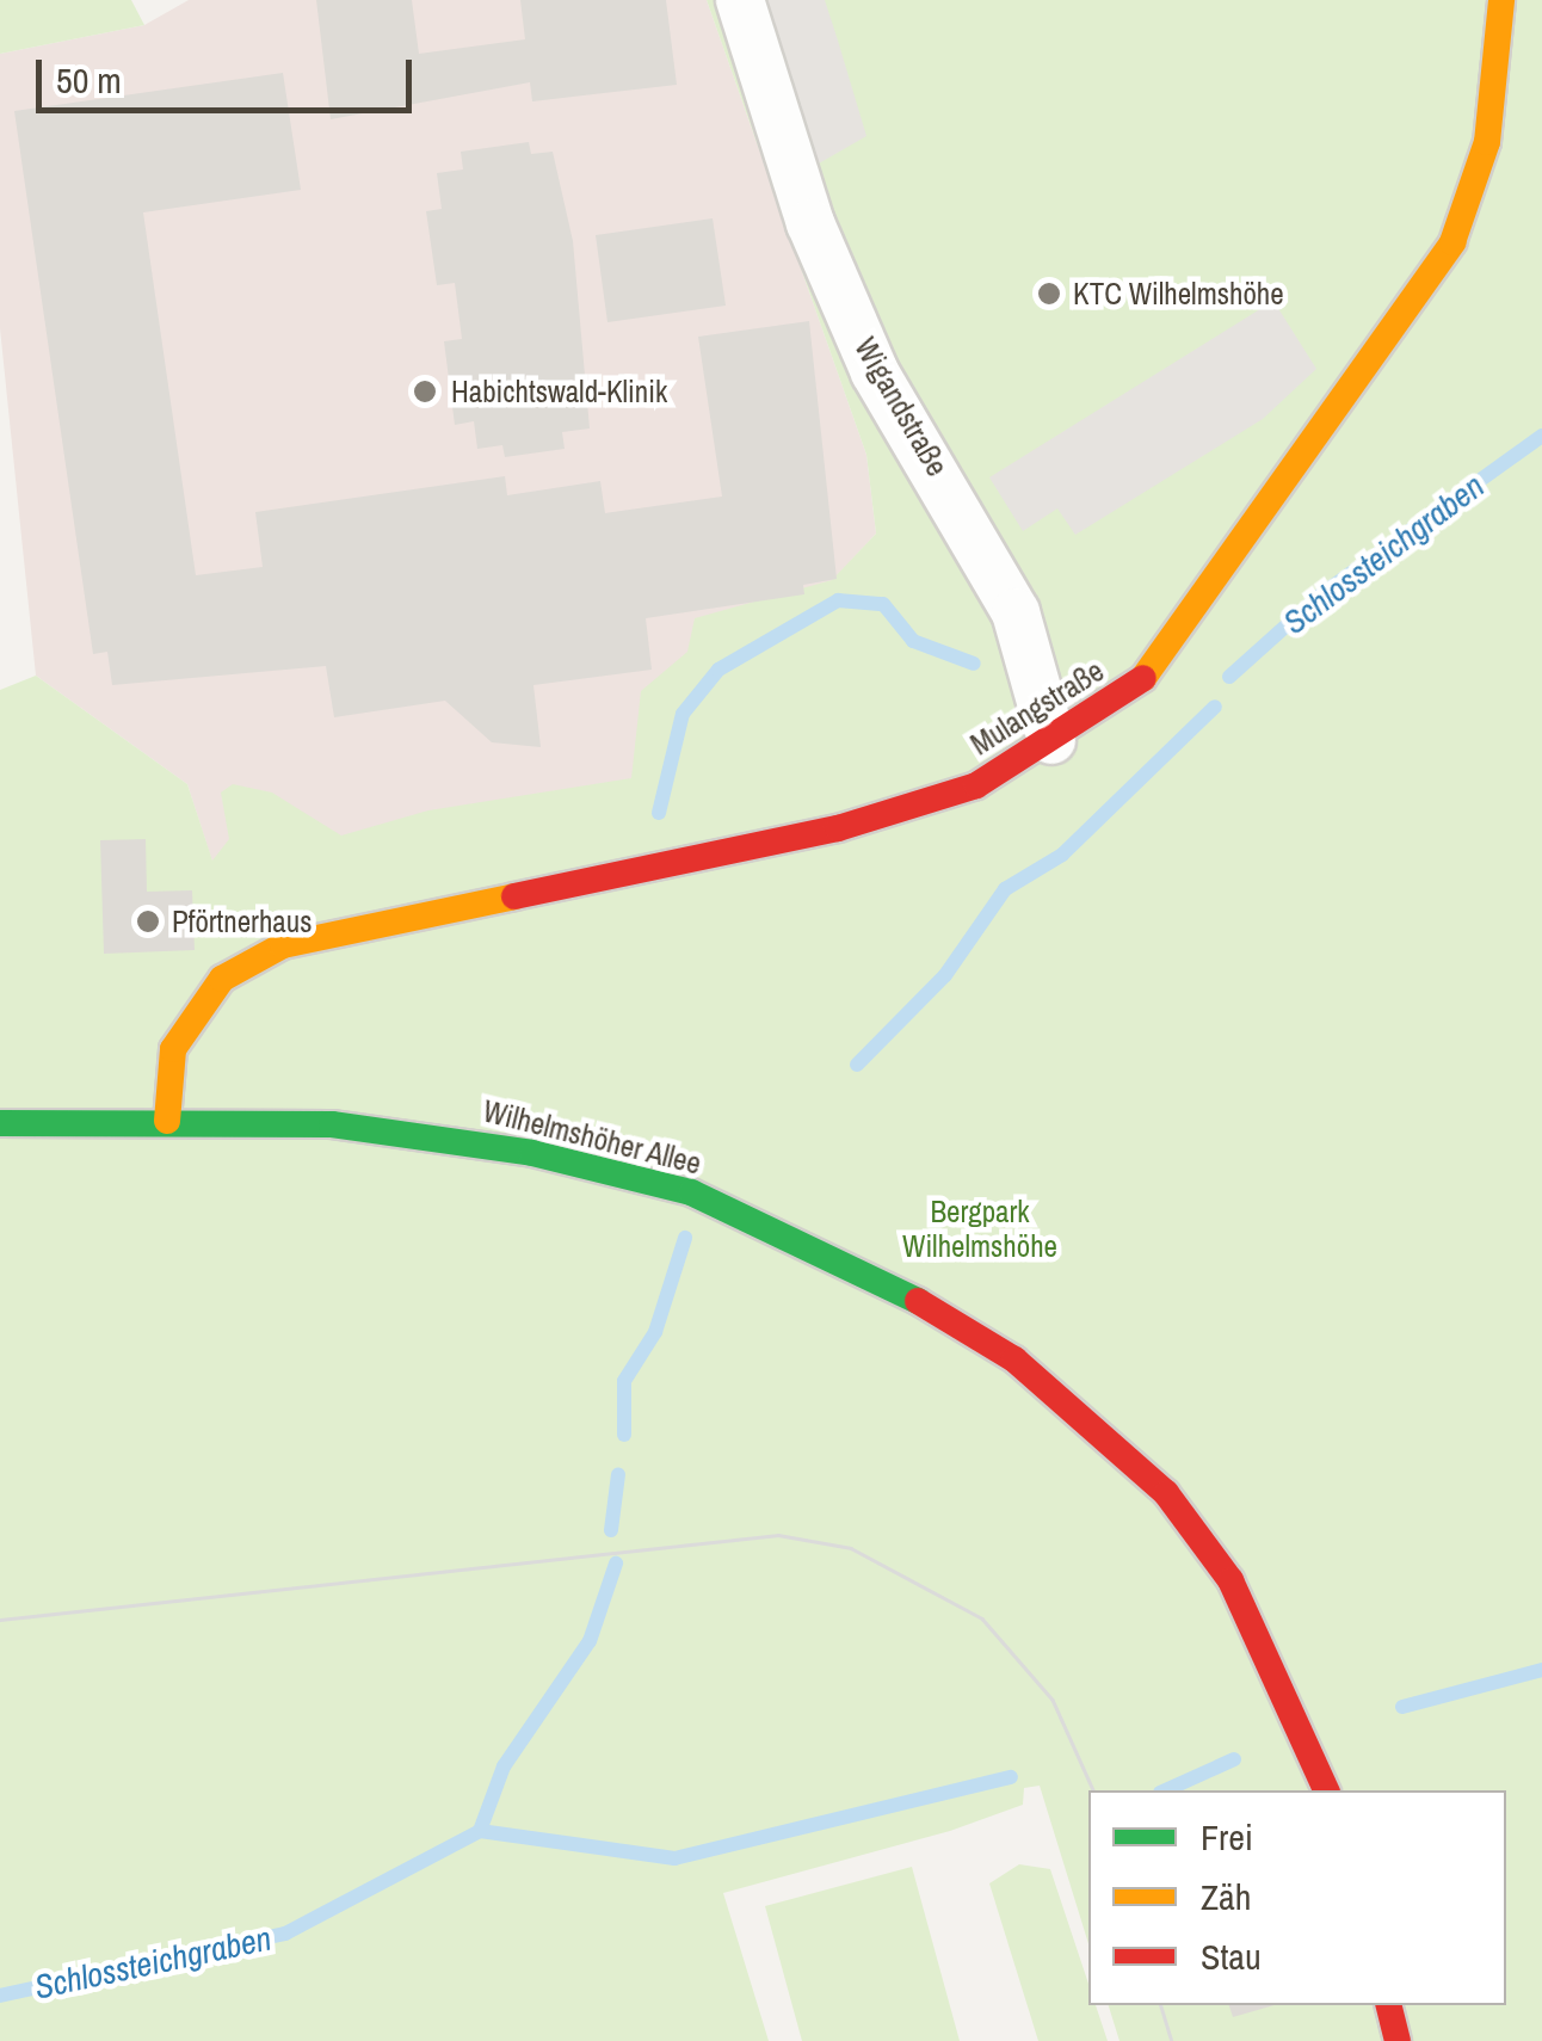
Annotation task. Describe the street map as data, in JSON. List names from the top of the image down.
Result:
{
  "streets": {
    "street": ["Wigandstraße", "Mulangstraße", "Wilhelmshöher Allee"]
  },
  "crossings": [
    ["Wigandstraße", "Mulangstraße"],
    ["Mulangstraße", "Wilhelmshöher Allee"]
  ],
  "water": ["Schlossteichgraben"],
  "parks": ["Bergpark Wilhelmshöhe"],
  "places": ["KTC Wilhelmshöhe", "Habichtswald-Klinik", "Pförtnerhaus"],
  "legend": ["Frei", "Zäh", "Stau"],
  "scale_bar": "50 m"
}
